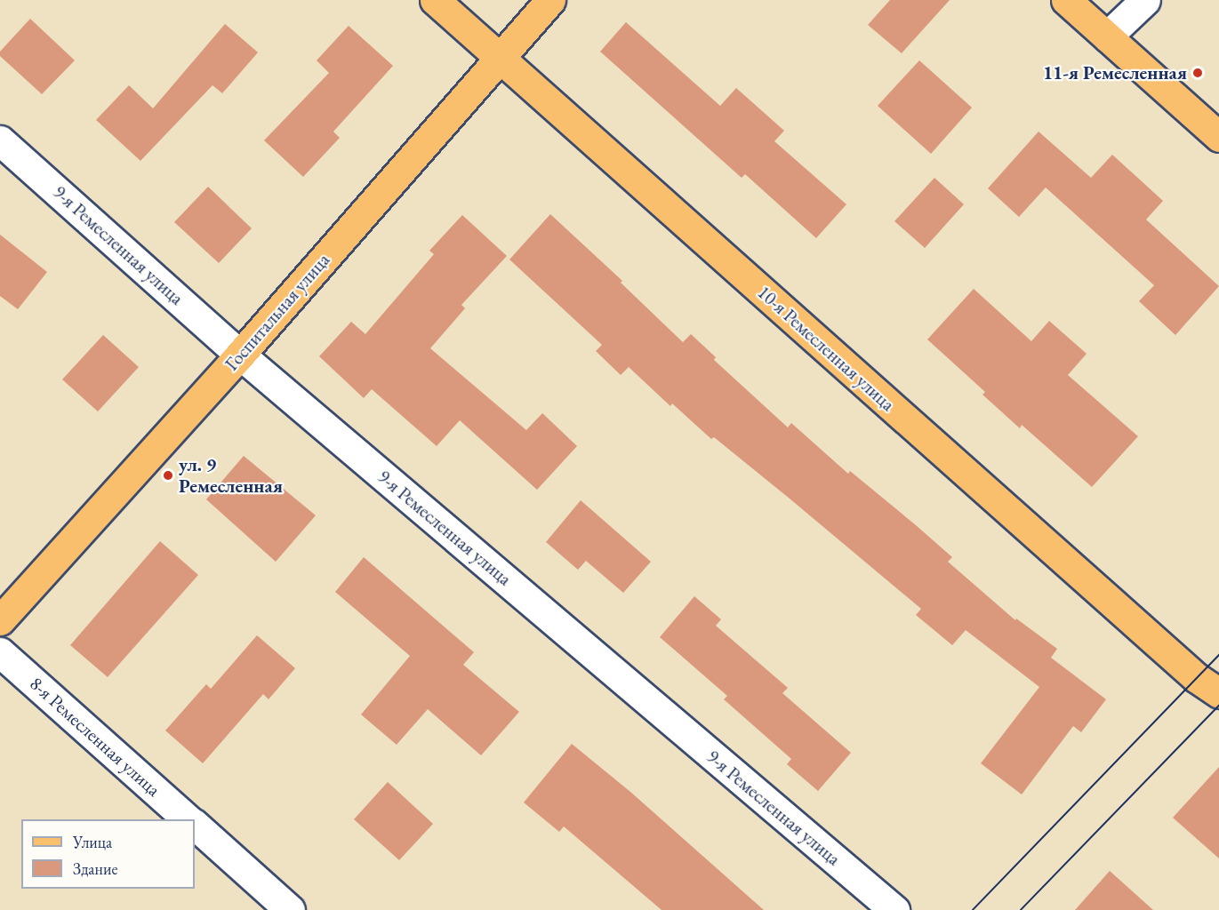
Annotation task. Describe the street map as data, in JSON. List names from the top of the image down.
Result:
{
  "streets": {
    "main road": ["Госпитальная улица", "10-я Ремесленная улица"],
    "street": ["9-я Ремесленная улица", "8-я Ремесленная улица"]
  },
  "crossings": [
    ["9-я Ремесленная улица", "Госпитальная улица"],
    ["Госпитальная улица", "10-я Ремесленная улица"]
  ],
  "places": ["11-я Ремесленная", "ул. 9 Ремесленная"],
  "legend": ["Улица", "Здание"]
}
